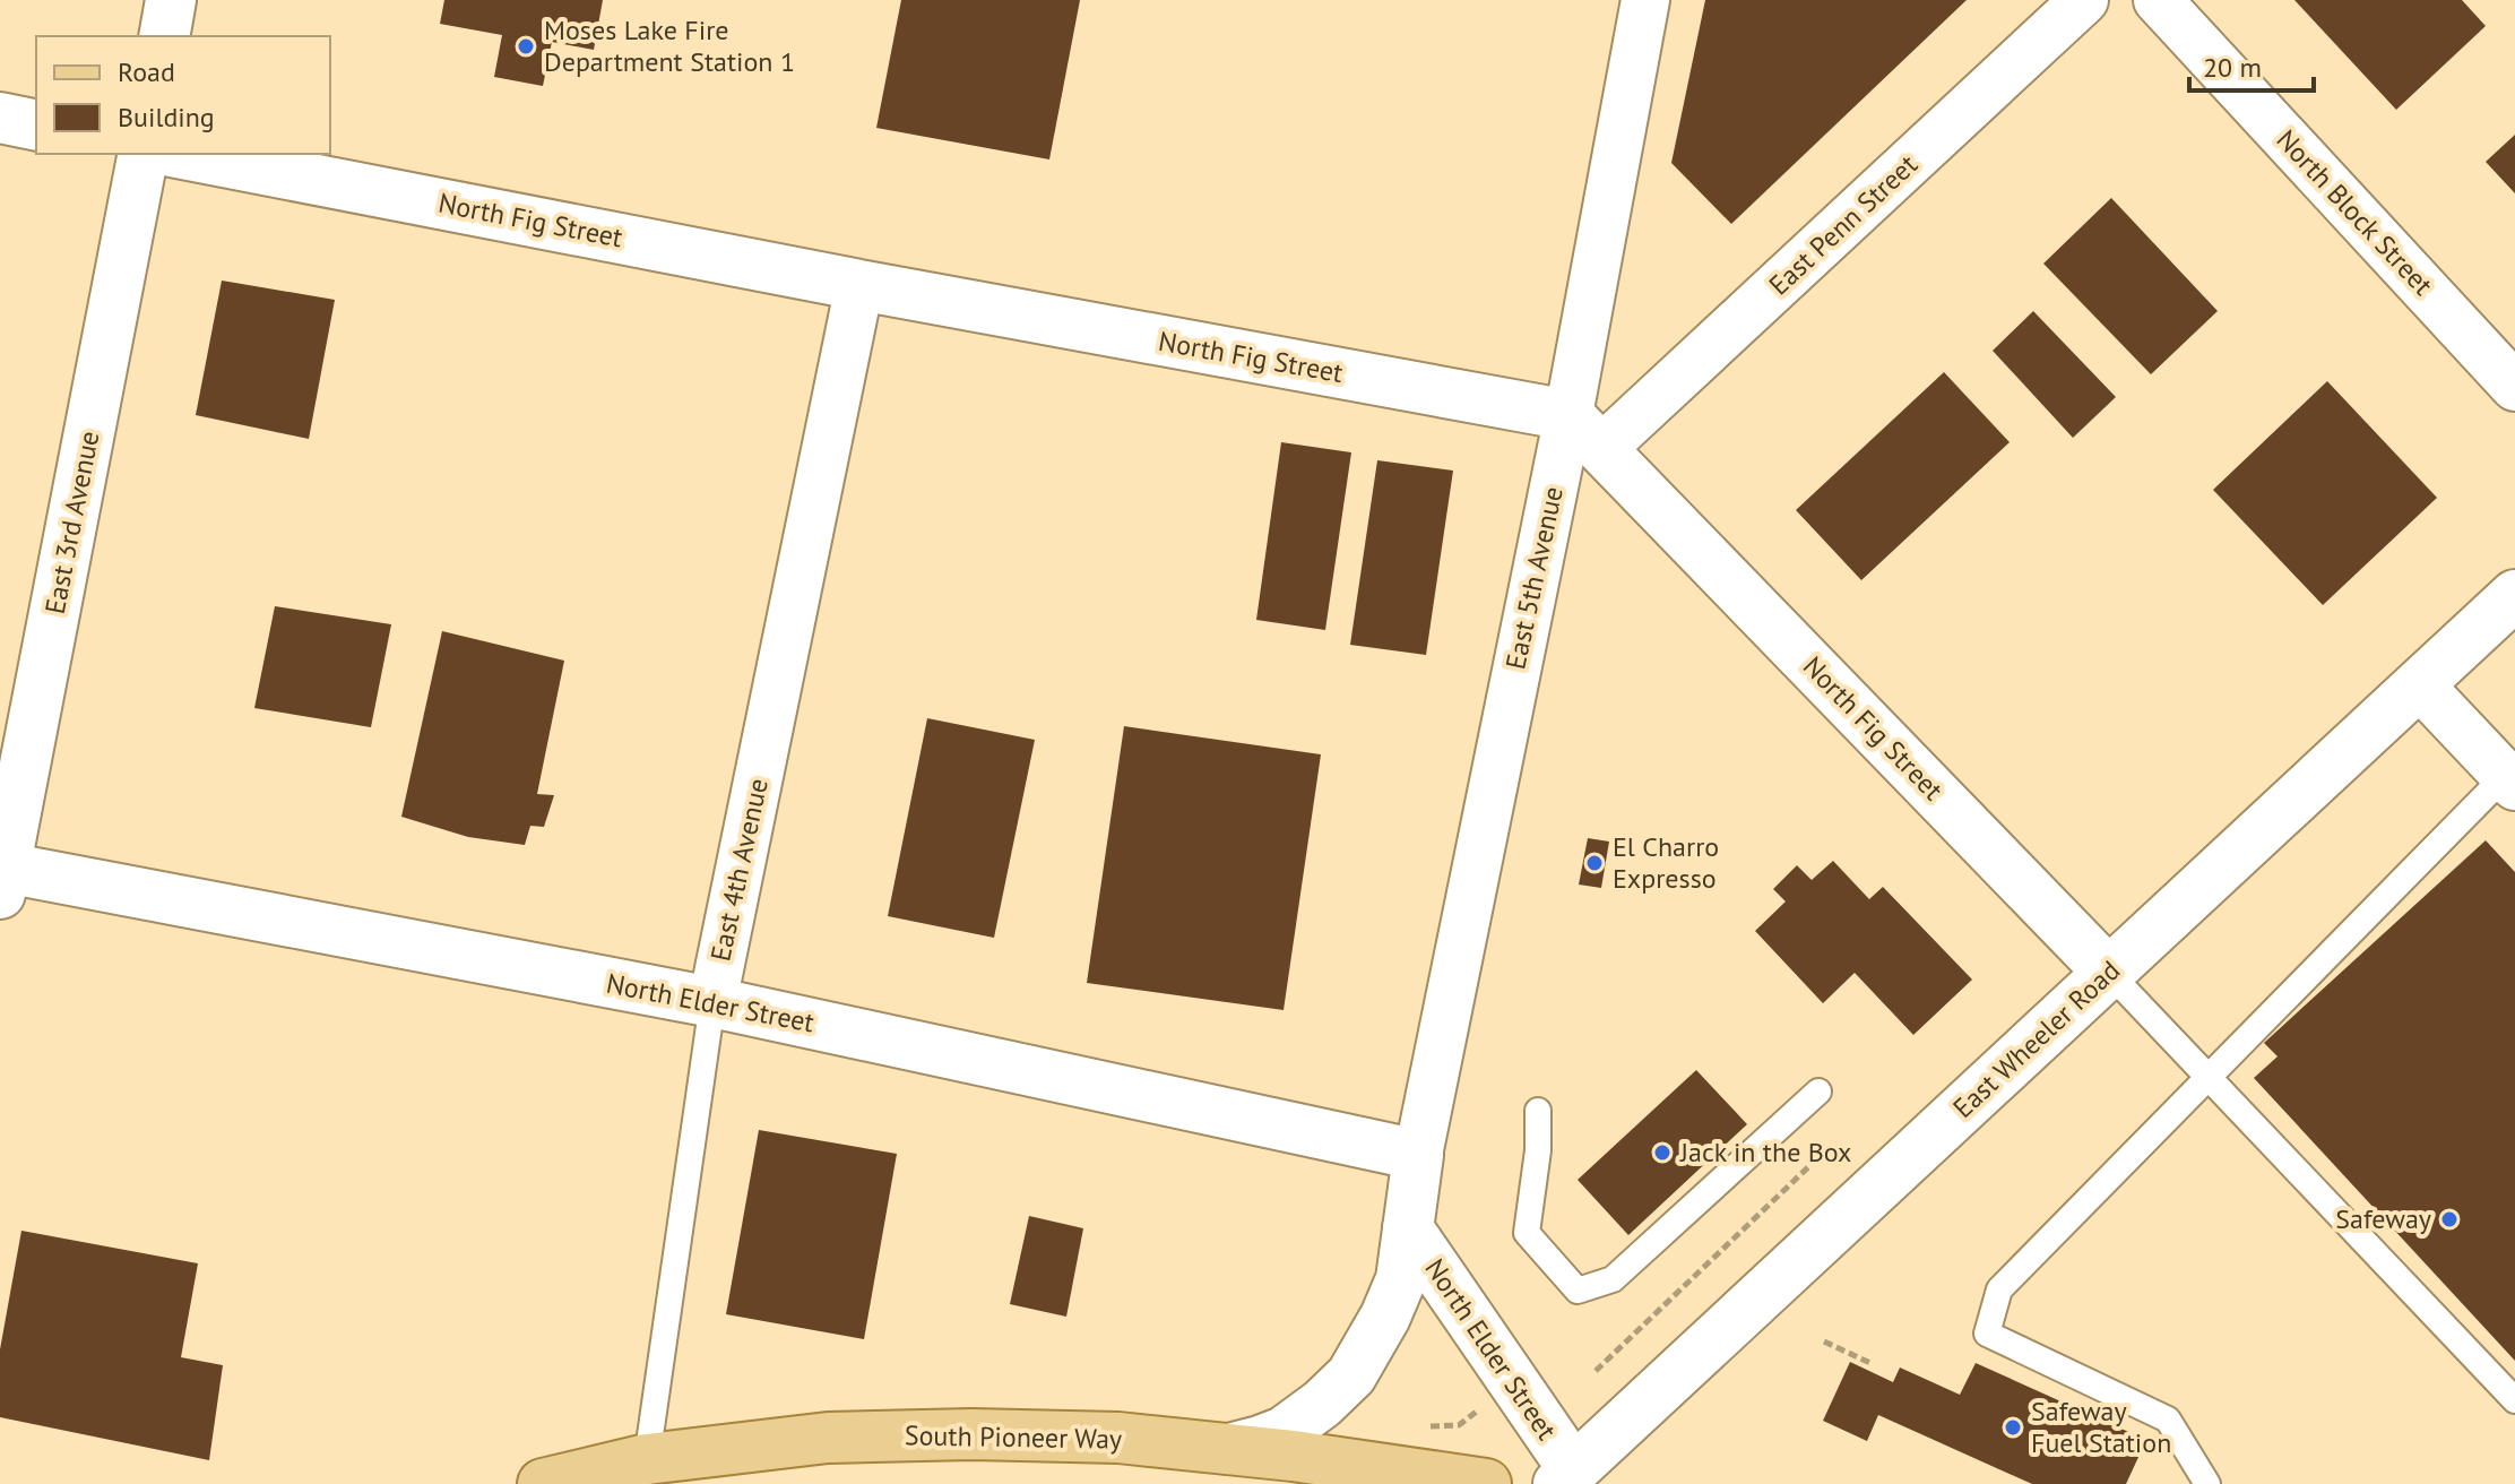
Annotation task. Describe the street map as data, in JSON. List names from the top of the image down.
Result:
{
  "streets": {
    "main road": ["South Pioneer Way"],
    "street": [
      "North Block Street",
      "North Fig Street",
      "East Penn Street",
      "East 3rd Avenue",
      "East 5th Avenue",
      "East 4th Avenue",
      "North Elder Street",
      "East Wheeler Road"
    ]
  },
  "crossings": [
    ["North Fig Street", "East Penn Street"],
    ["North Fig Street", "East 5th Avenue"],
    ["North Fig Street", "East 4th Avenue"],
    ["North Fig Street", "East Wheeler Road"],
    ["East Penn Street", "East 5th Avenue"],
    ["East 3rd Avenue", "North Elder Street"],
    ["East 5th Avenue", "North Elder Street"],
    ["East 4th Avenue", "North Elder Street"],
    ["East 4th Avenue", "South Pioneer Way"],
    ["North Elder Street", "East Wheeler Road"]
  ],
  "places": [
    "Moses Lake Fire Department Station 1",
    "El Charro Expresso",
    "Jack in the Box",
    "Safeway",
    "Safeway Fuel Station"
  ],
  "legend": ["Road", "Building"],
  "scale_bar": "20 m"
}
